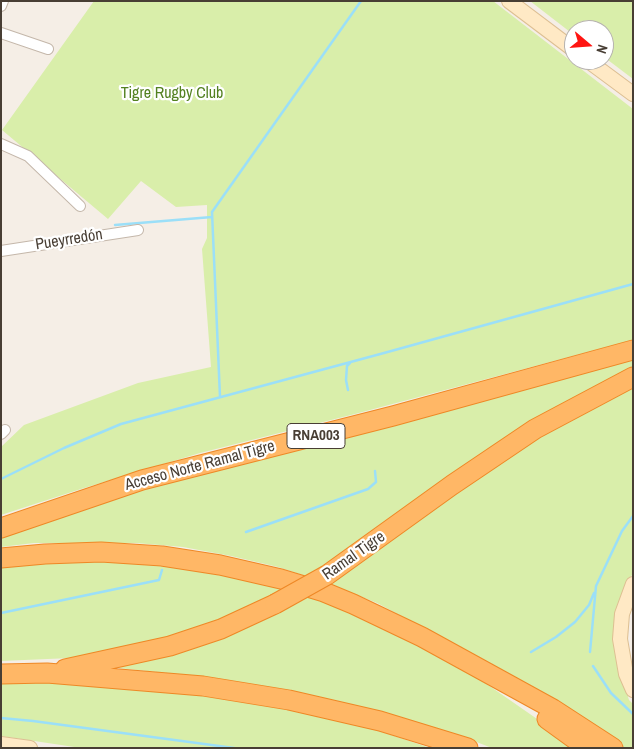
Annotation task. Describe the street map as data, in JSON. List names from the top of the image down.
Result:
{
  "streets": {
    "highway": ["RNA003", "Acceso Norte Ramal Tigre", "Ramal Tigre"],
    "street": ["Pueyrredón"]
  },
  "parks": ["Tigre Rugby Club"],
  "north": "right"
}
